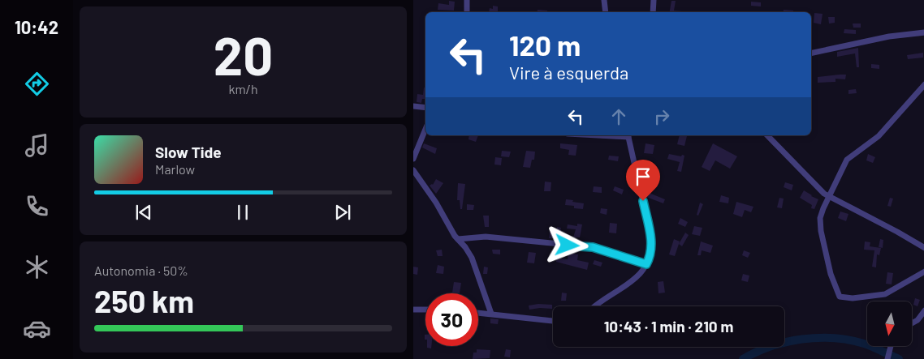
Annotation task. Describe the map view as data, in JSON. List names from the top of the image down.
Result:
{
  "north": "bottom",
  "page": {
    "tabs": "10:42",
    "tile": [
      ["20", "km/h"],
      ["Autonomia · 50%", "250 km"]
    ],
    "turn": ["120 m", "Vire à esquerda"],
    "song": ["Slow Tide", "Marlow"],
    "limit": "30",
    "trip": "10:43 · 1 min · 210 m"
  }
}
